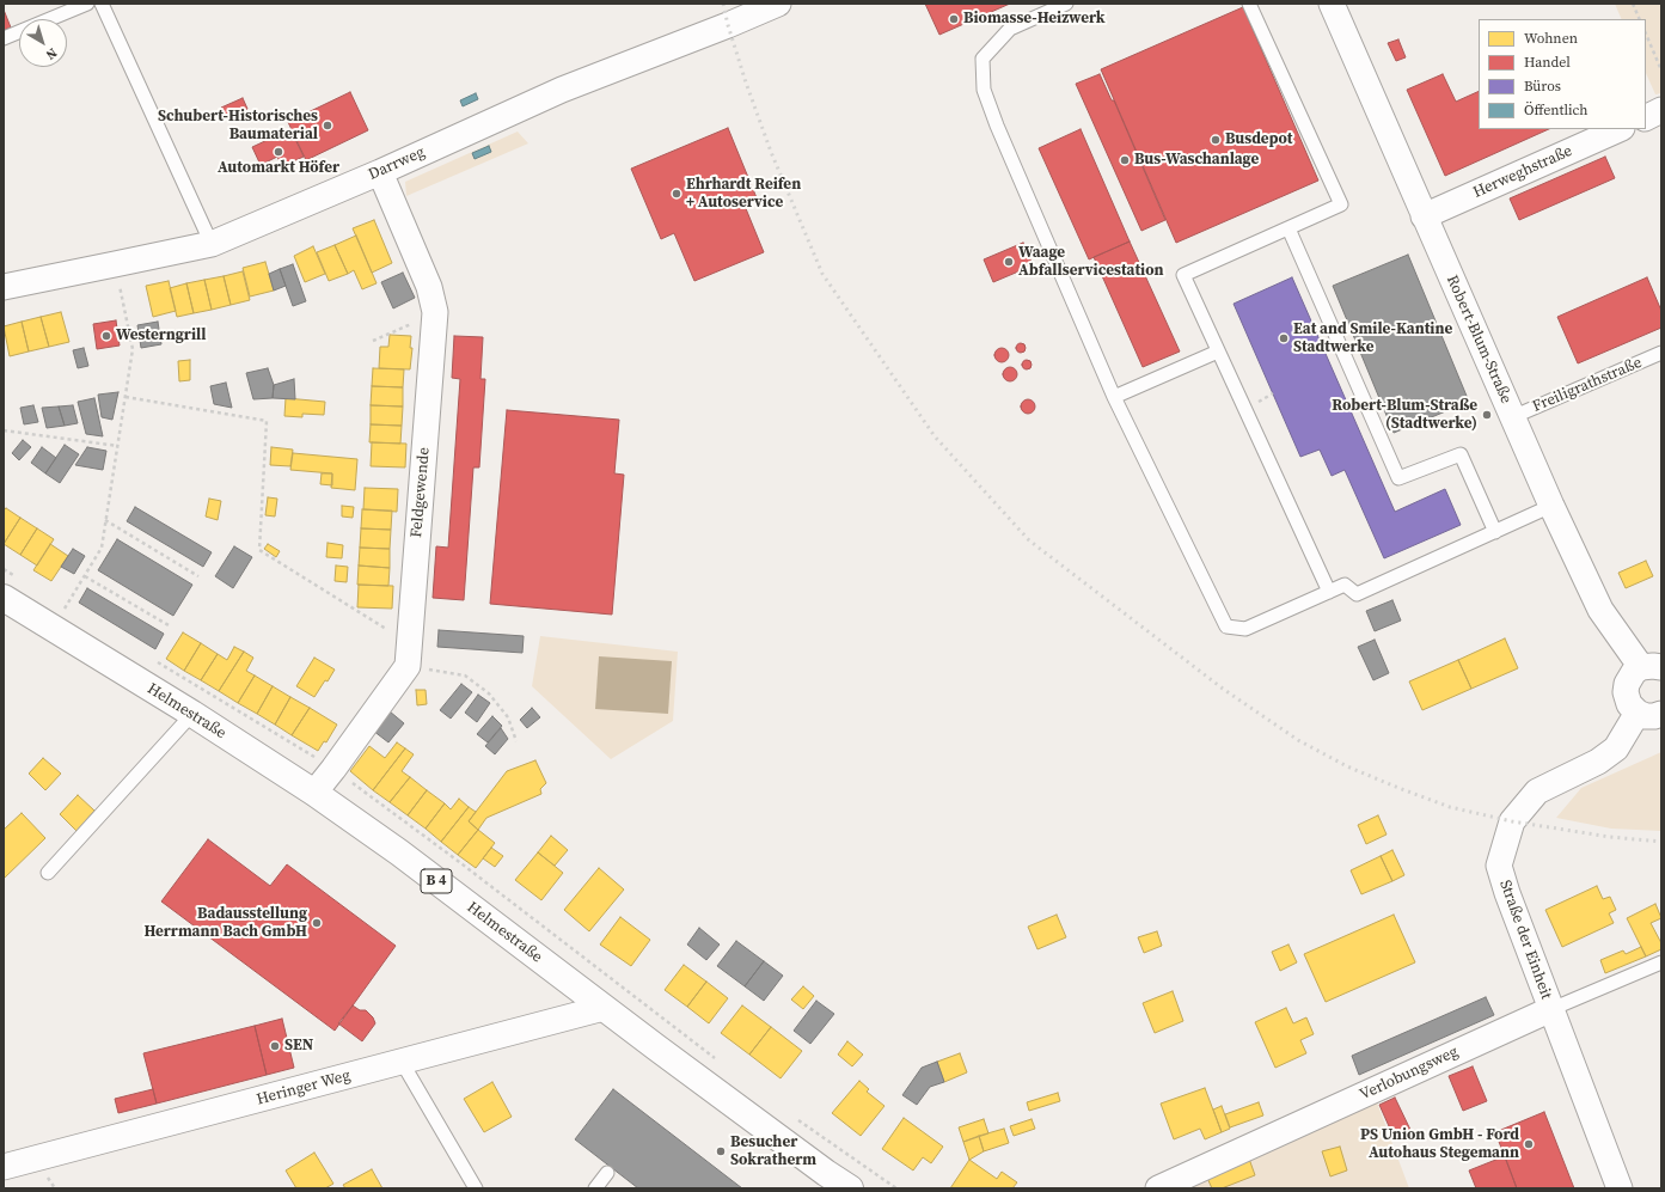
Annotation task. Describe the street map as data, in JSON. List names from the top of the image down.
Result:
{
  "streets": {
    "main road": ["Helmestraße", "B 4"],
    "street": [
      "Darrweg",
      "Herweghstraße",
      "Robert-Blum-Straße",
      "Feldgewende",
      "Straße der Einheit",
      "Verlobungsweg",
      "Heringer Weg"
    ],
    "lane": ["Freiligrathstraße"]
  },
  "crossings": [
    ["Darrweg", "Feldgewende"],
    ["Herweghstraße", "Robert-Blum-Straße"],
    ["Robert-Blum-Straße", "Freiligrathstraße"],
    ["Robert-Blum-Straße", "Straße der Einheit"],
    ["Helmestraße", "Heringer Weg"],
    ["Straße der Einheit", "Verlobungsweg"]
  ],
  "places": [
    "Biomasse-Heizwerk",
    "Schubert-Historisches Baumaterial",
    "Busdepot",
    "Automarkt Höfer",
    "Bus-Waschanlage",
    "Ehrhardt Reifen + Autoservice",
    "Waage Abfallservicestation",
    "Westerngrill",
    "Eat and Smile-Kantine Stadtwerke",
    "Robert-Blum-Straße (Stadtwerke)",
    "Badausstellung Herrmann Bach GmbH",
    "SEN",
    "PS Union GmbH - Ford Autohaus Stegemann",
    "Besucher Sokratherm"
  ],
  "legend": [
    "Wohnen",
    "Handel",
    "Büros",
    "Öffentlich"
  ],
  "north": "bottom right"
}
